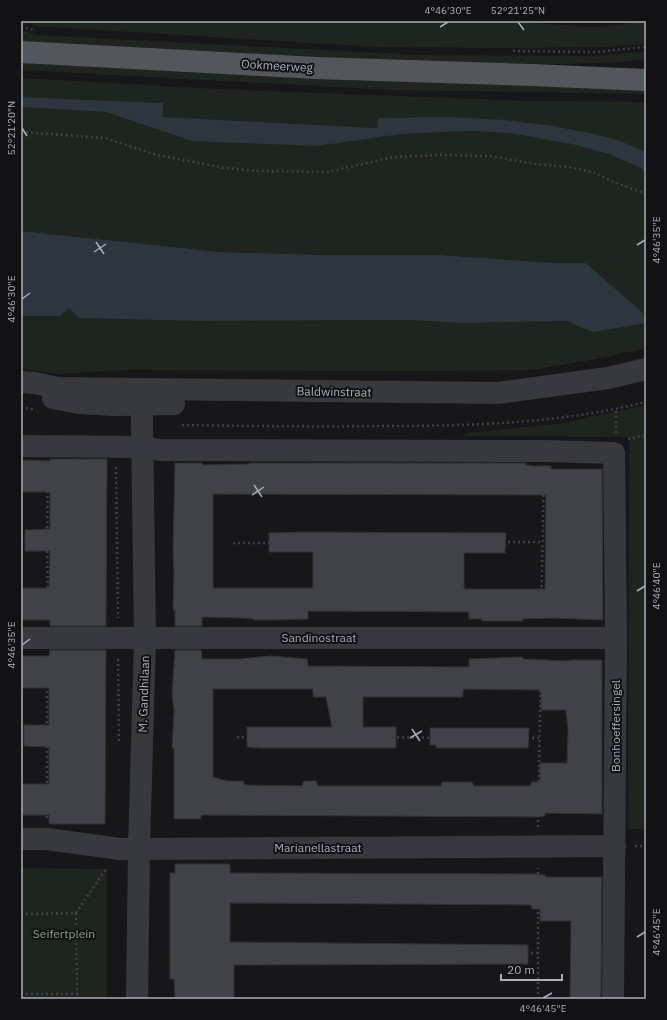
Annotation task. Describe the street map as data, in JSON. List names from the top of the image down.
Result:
{
  "streets": {
    "main road": ["Ookmeerweg"],
    "street": [
      "Baldwinstraat",
      "Sandinostraat",
      "M. Gandhilaan",
      "Bonhoeffersingel",
      "Marianellastraat"
    ]
  },
  "crossings": [
    ["Baldwinstraat", "M. Gandhilaan"],
    ["Sandinostraat", "M. Gandhilaan"],
    ["Sandinostraat", "Bonhoeffersingel"],
    ["M. Gandhilaan", "Marianellastraat"],
    ["Bonhoeffersingel", "Marianellastraat"]
  ],
  "parks": ["Seifertplein"],
  "scale_bar": "20 m",
  "coordinates": [
    "4°46'30\"E",
    "52°21'25\"N",
    "52°21'20\"N",
    "4°46'35\"E",
    "4°46'40\"E",
    "4°46'45\"E"
  ]
}
